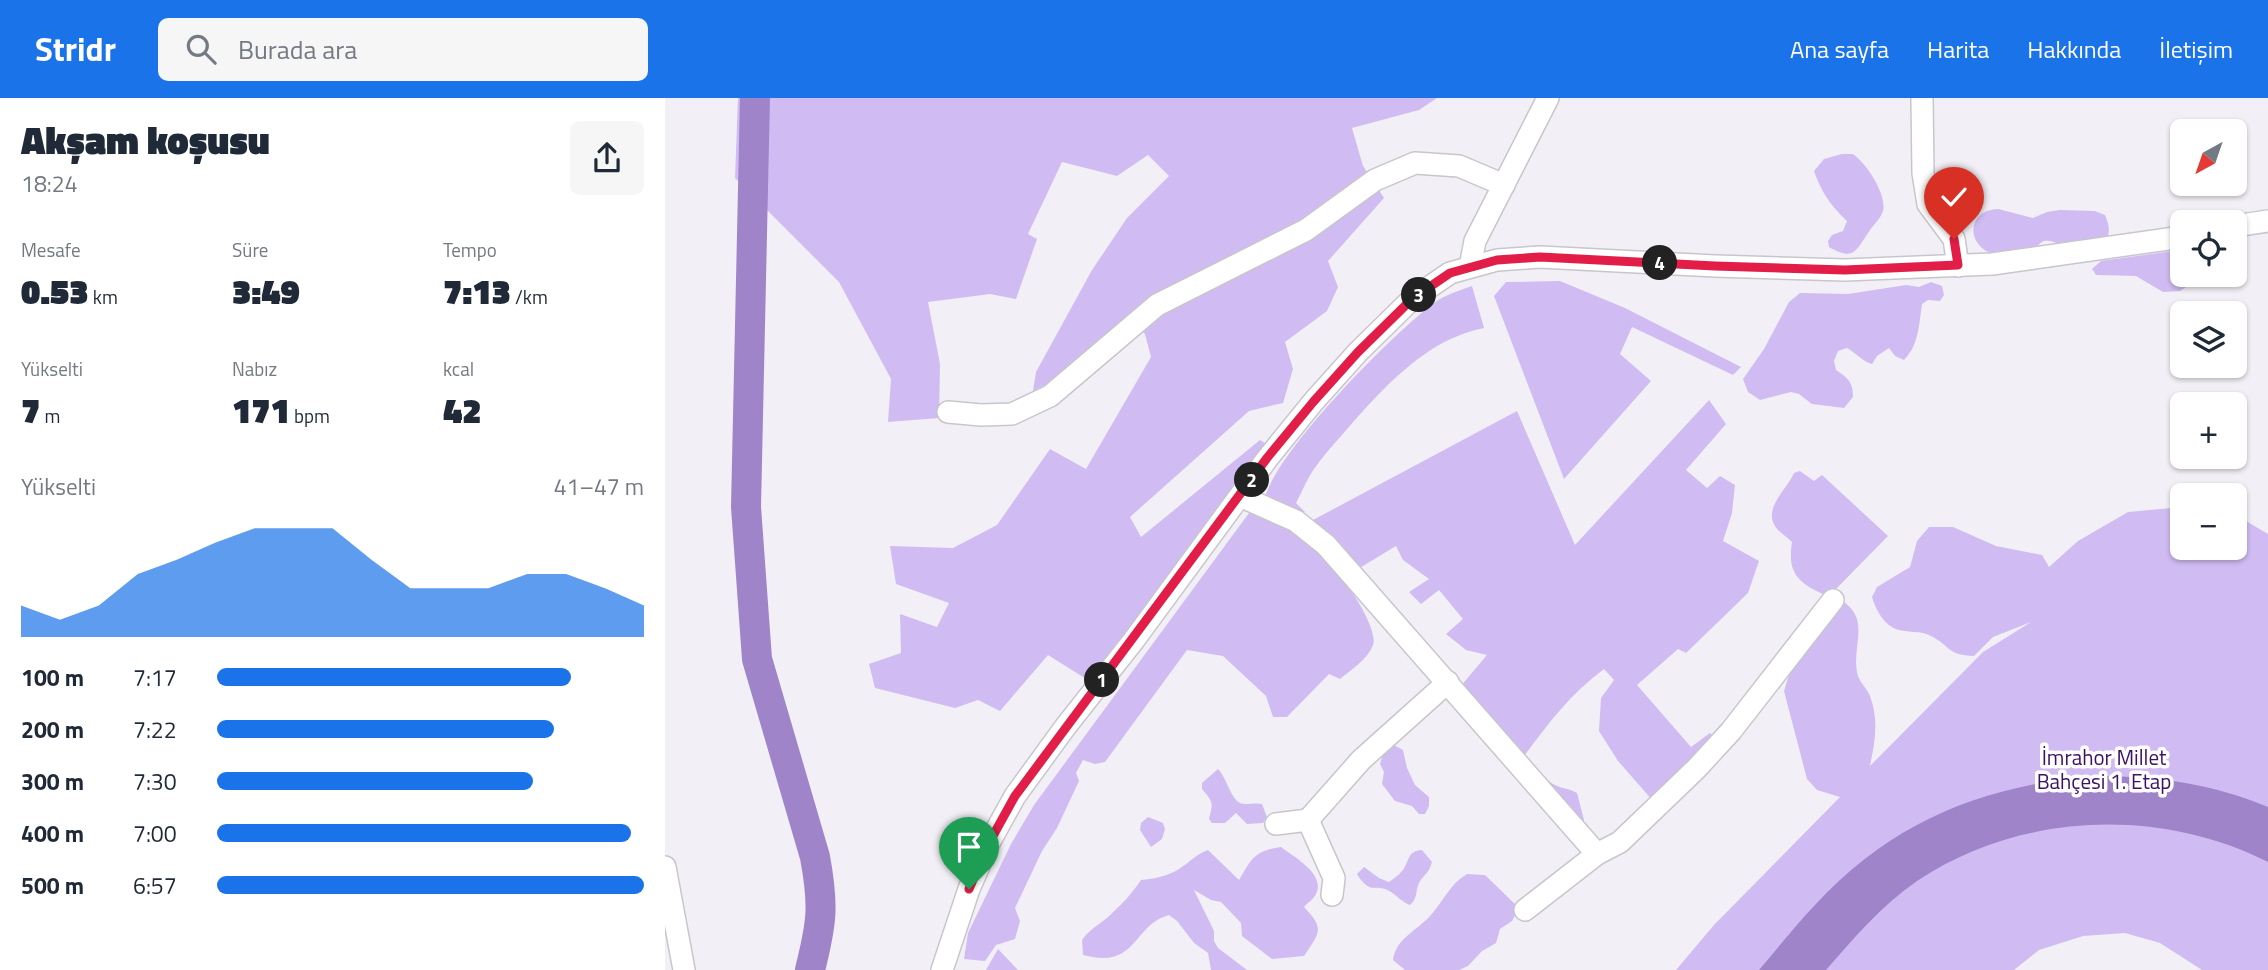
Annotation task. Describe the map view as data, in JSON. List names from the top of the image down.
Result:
{
  "parks": ["İmrahor Millet Bahçesi 1. Etap"],
  "north": "bottom left",
  "page": {
    "header": "Stridr",
    "search": "Burada ara",
    "nav": [
      "Ana sayfa",
      "Harita",
      "Hakkında",
      "İletişim"
    ],
    "heading": ["Akşam koşusu", "18:24"],
    "map_buttons": ["+", "−"],
    "stats": [
      ["Mesafe", "0.53 km"],
      ["Süre", "3:49"],
      ["Tempo", "7:13 /km"],
      ["Yükselti", "7 m"],
      ["Nabız", "171 bpm"],
      ["kcal", "42"]
    ],
    "pins": [
      "4",
      "3",
      "2",
      "1"
    ],
    "chart": ["Yükselti", "41–47 m"],
    "list": [
      {
        "name": "100 m",
        "note": "7:17"
      },
      {
        "name": "200 m",
        "note": "7:22"
      },
      {
        "name": "300 m",
        "note": "7:30"
      },
      {
        "name": "400 m",
        "note": "7:00"
      },
      {
        "name": "500 m",
        "note": "6:57"
      }
    ]
  }
}
